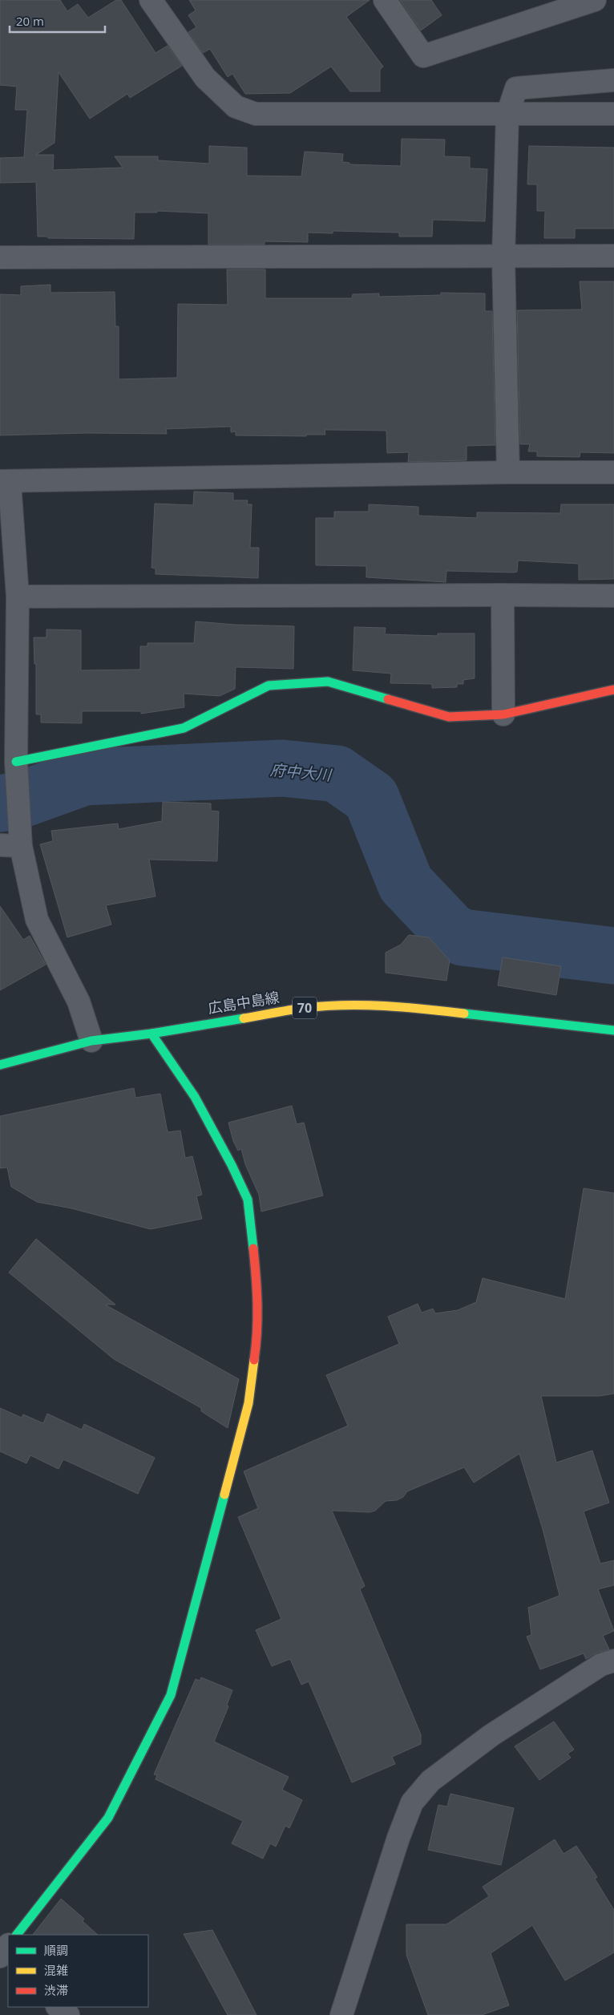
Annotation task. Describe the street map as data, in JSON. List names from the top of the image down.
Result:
{
  "streets": {
    "street": ["広島中島線", "70"]
  },
  "water": ["府中大川"],
  "legend": ["順調", "混雑", "渋滞"],
  "scale_bar": "20 m"
}
